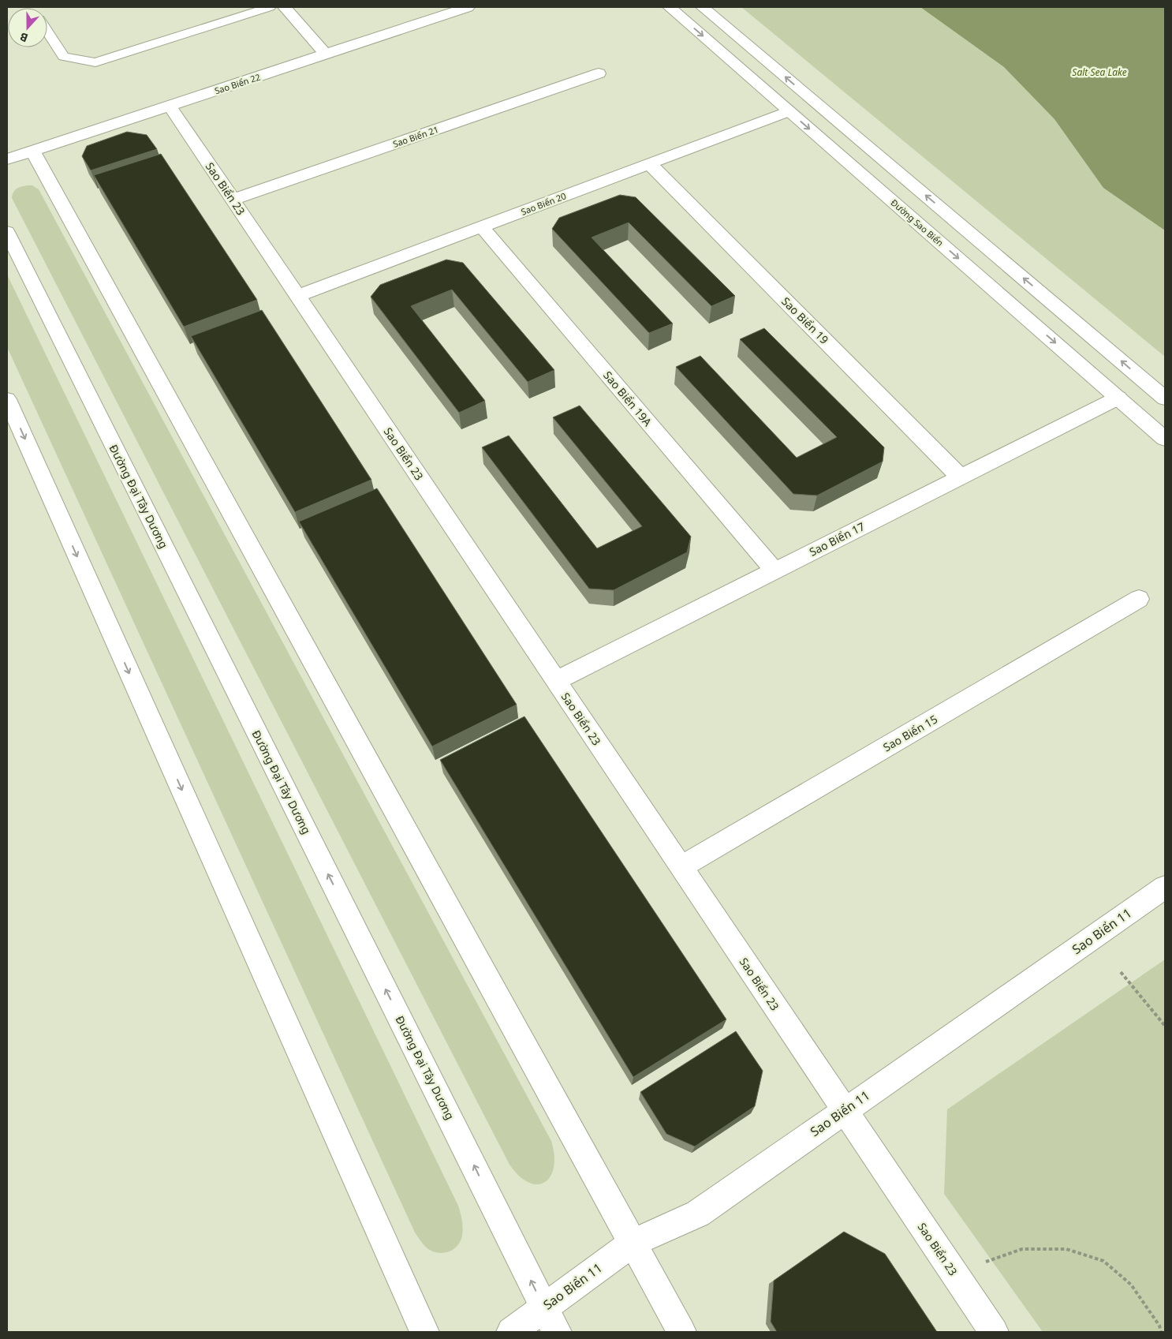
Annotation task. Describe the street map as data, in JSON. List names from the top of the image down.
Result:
{
  "streets": {
    "street": [
      "Sao Biển 22",
      "Sao Biển 21",
      "Sao Biển 23",
      "Sao Biển 20",
      "Đường Sao Biển",
      "Sao Biển 19",
      "Sao Biển 19A",
      "Đường Đại Tây Dương",
      "Sao Biển 17",
      "Sao Biển 15",
      "Sao Biển 11"
    ]
  },
  "crossings": [
    ["Sao Biển 22", "Sao Biển 23"],
    ["Sao Biển 21", "Sao Biển 23"],
    ["Sao Biển 23", "Sao Biển 20"],
    ["Sao Biển 23", "Sao Biển 17"],
    ["Sao Biển 23", "Sao Biển 15"],
    ["Sao Biển 23", "Sao Biển 11"],
    ["Sao Biển 20", "Đường Sao Biển"],
    ["Sao Biển 20", "Sao Biển 19"],
    ["Sao Biển 20", "Sao Biển 19A"],
    ["Đường Sao Biển", "Sao Biển 17"],
    ["Sao Biển 19", "Sao Biển 17"],
    ["Sao Biển 19A", "Sao Biển 17"],
    ["Đường Đại Tây Dương", "Sao Biển 11"]
  ],
  "water": ["Salt Sea Lake"],
  "north": "bottom"
}
